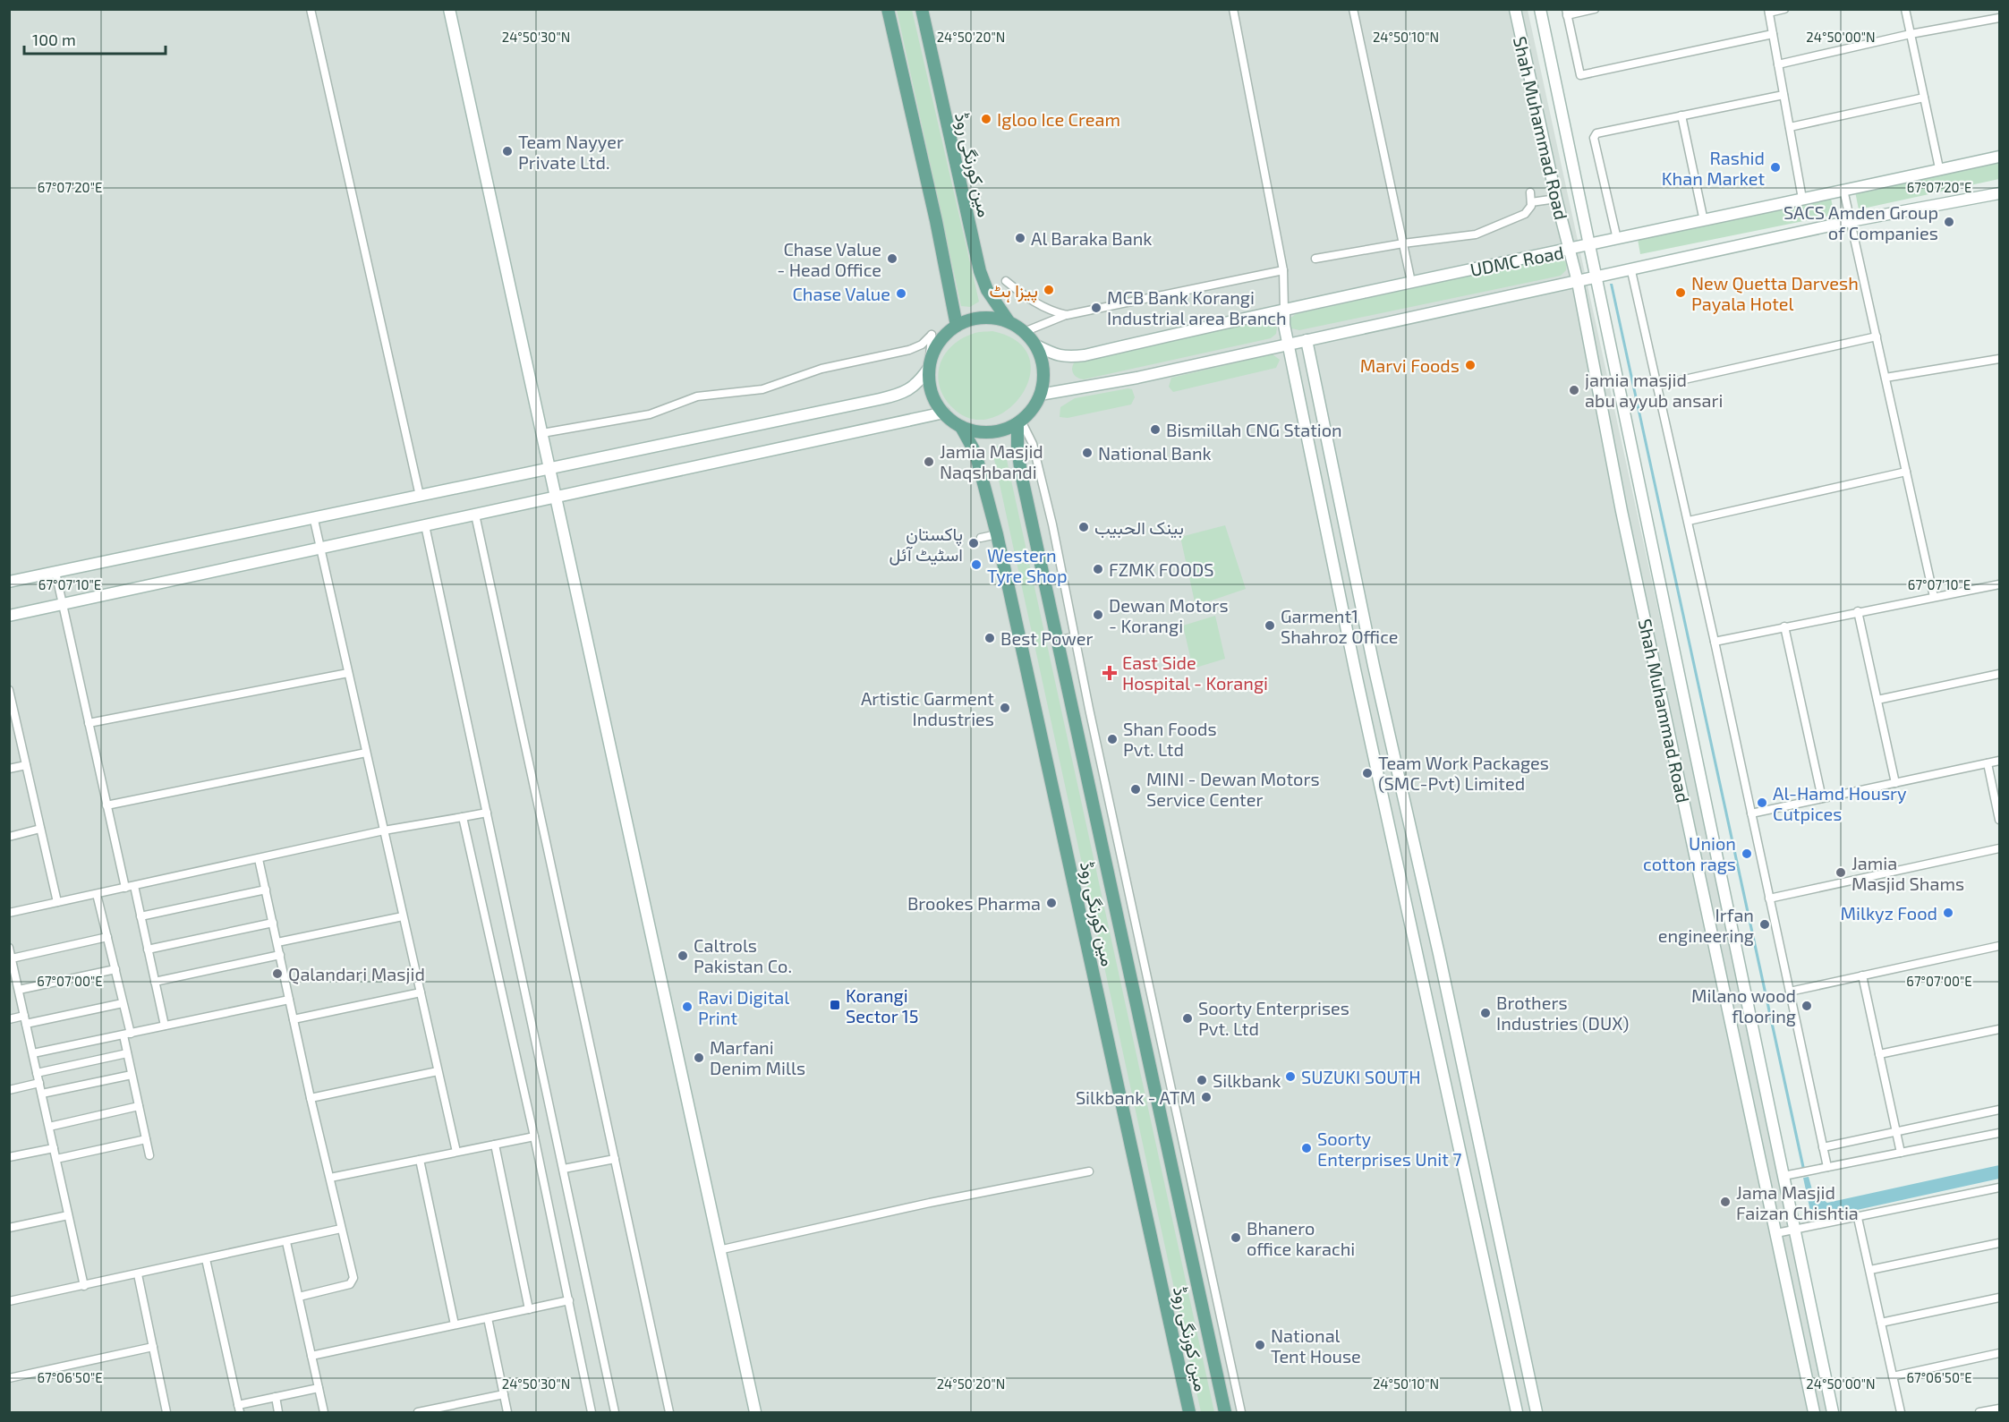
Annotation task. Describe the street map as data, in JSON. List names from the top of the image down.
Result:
{
  "streets": {
    "main road": ["Shah Muhammad Road", "مین کورنگی روڈ", "UDMC Road"]
  },
  "crossings": [
    ["Shah Muhammad Road", "UDMC Road"],
    ["مین کورنگی روڈ", "UDMC Road"]
  ],
  "places": {
    "other": [
      "Igloo Ice Cream",
      "Team Nayyer Private Ltd.",
      "Rashid Khan Market",
      "SACS Amden Group of Companies",
      "Al Baraka Bank",
      "Chase Value - Head Office",
      "پیزا ہٹ",
      "New Quetta Darvesh Payala Hotel",
      "Chase Value",
      "MCB Bank Korangi Industrial area Branch",
      "Marvi Foods",
      "jamia masjid abu ayyub ansari",
      "Bismillah CNG Station",
      "National Bank",
      "Jamia Masjid Naqshbandi",
      "بينک الحبيب",
      "پاکستان اسٹیٹ آئل",
      "Western Tyre Shop",
      "FZMK FOODS",
      "Dewan Motors - Korangi",
      "Garment1 Shahroz Office",
      "Best Power",
      "Artistic Garment Industries",
      "Shan Foods Pvt. Ltd",
      "Team Work Packages (SMC-Pvt) Limited",
      "MINI - Dewan Motors Service Center",
      "Al-Hamd Housry Cutpices",
      "Union cotton rags",
      "Jamia Masjid Shams",
      "Brookes Pharma",
      "Milkyz Food",
      "Irfan engineering",
      "Caltrols Pakistan Co.",
      "Qalandari Masjid",
      "Milano wood flooring",
      "Ravi Digital Print",
      "Brothers Industries (DUX)",
      "Soorty Enterprises Pvt. Ltd",
      "Marfani Denim Mills",
      "SUZUKI SOUTH",
      "Silkbank",
      "Silkbank - ATM",
      "Soorty Enterprises Unit 7",
      "Jama Masjid Faizan Chishtia",
      "Bhanero office karachi",
      "National Tent House"
    ],
    "health": ["East Side Hospital - Korangi"],
    "transit": ["Korangi Sector 15"]
  },
  "scale_bar": "100 m",
  "coordinates": [
    "24°50'30\"N",
    "24°50'20\"N",
    "24°50'10\"N",
    "24°50'00\"N",
    "67°07'20\"E",
    "67°07'10\"E",
    "67°07'00\"E",
    "67°06'50\"E"
  ]
}
